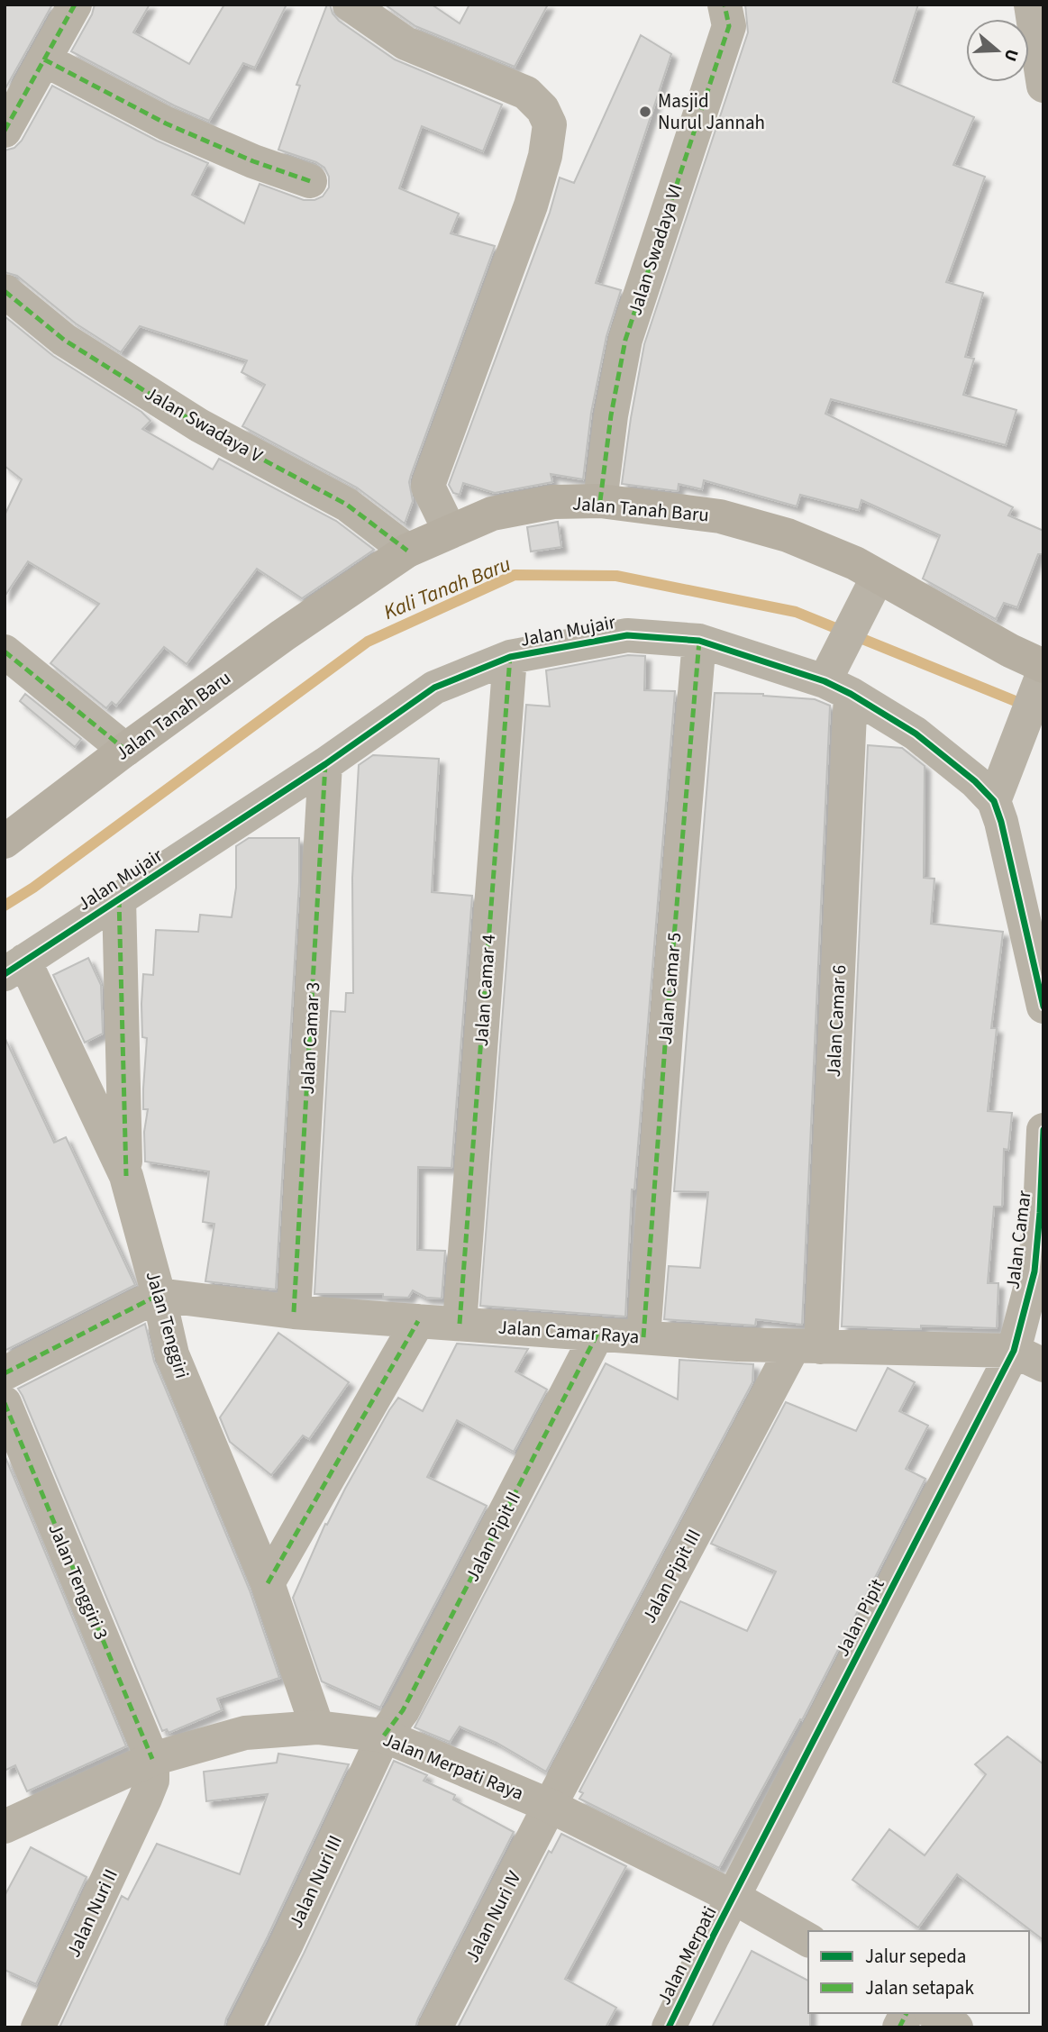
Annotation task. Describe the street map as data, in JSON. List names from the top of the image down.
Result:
{
  "streets": {
    "main road": ["Jalan Tanah Baru"],
    "street": [
      "Jalan Swadaya VI",
      "Jalan Swadaya V",
      "Jalan Mujair",
      "Jalan Camar 5",
      "Jalan Camar 4",
      "Jalan Camar 6",
      "Jalan Camar 3",
      "Jalan Camar",
      "Jalan Tenggiri",
      "Jalan Camar Raya",
      "Jalan Pipit II",
      "Jalan Pipit III",
      "Jalan Tenggiri 3",
      "Jalan Pipit",
      "Jalan Merpati Raya",
      "Jalan Nuri III",
      "Jalan Nuri II",
      "Jalan Nuri IV",
      "Jalan Merpati"
    ]
  },
  "crossings": [
    ["Jalan Swadaya VI", "Jalan Tanah Baru"],
    ["Jalan Swadaya V", "Jalan Tanah Baru"],
    ["Jalan Mujair", "Jalan Camar 5"],
    ["Jalan Mujair", "Jalan Camar 4"],
    ["Jalan Mujair", "Jalan Camar 6"],
    ["Jalan Mujair", "Jalan Camar 3"],
    ["Jalan Mujair", "Jalan Tenggiri"],
    ["Jalan Camar 5", "Jalan Camar Raya"],
    ["Jalan Camar 4", "Jalan Camar Raya"],
    ["Jalan Camar 6", "Jalan Camar Raya"],
    ["Jalan Camar 6", "Jalan Pipit III"],
    ["Jalan Camar 3", "Jalan Camar Raya"],
    ["Jalan Camar", "Jalan Camar Raya"],
    ["Jalan Camar", "Jalan Pipit"],
    ["Jalan Tenggiri", "Jalan Camar Raya"],
    ["Jalan Tenggiri", "Jalan Merpati Raya"],
    ["Jalan Camar Raya", "Jalan Pipit II"],
    ["Jalan Camar Raya", "Jalan Pipit III"],
    ["Jalan Camar Raya", "Jalan Pipit"],
    ["Jalan Pipit II", "Jalan Merpati Raya"],
    ["Jalan Pipit II", "Jalan Nuri III"],
    ["Jalan Pipit III", "Jalan Merpati Raya"],
    ["Jalan Pipit III", "Jalan Nuri IV"],
    ["Jalan Tenggiri 3", "Jalan Merpati Raya"],
    ["Jalan Tenggiri 3", "Jalan Nuri II"],
    ["Jalan Pipit", "Jalan Merpati Raya"],
    ["Jalan Pipit", "Jalan Merpati"],
    ["Jalan Merpati Raya", "Jalan Nuri III"],
    ["Jalan Merpati Raya", "Jalan Nuri II"],
    ["Jalan Merpati Raya", "Jalan Nuri IV"],
    ["Jalan Merpati Raya", "Jalan Merpati"]
  ],
  "water": ["Kali Tanah Baru"],
  "places": ["Masjid Nurul Jannah"],
  "legend": ["Jalur sepeda", "Jalan setapak"],
  "north": "right"
}
